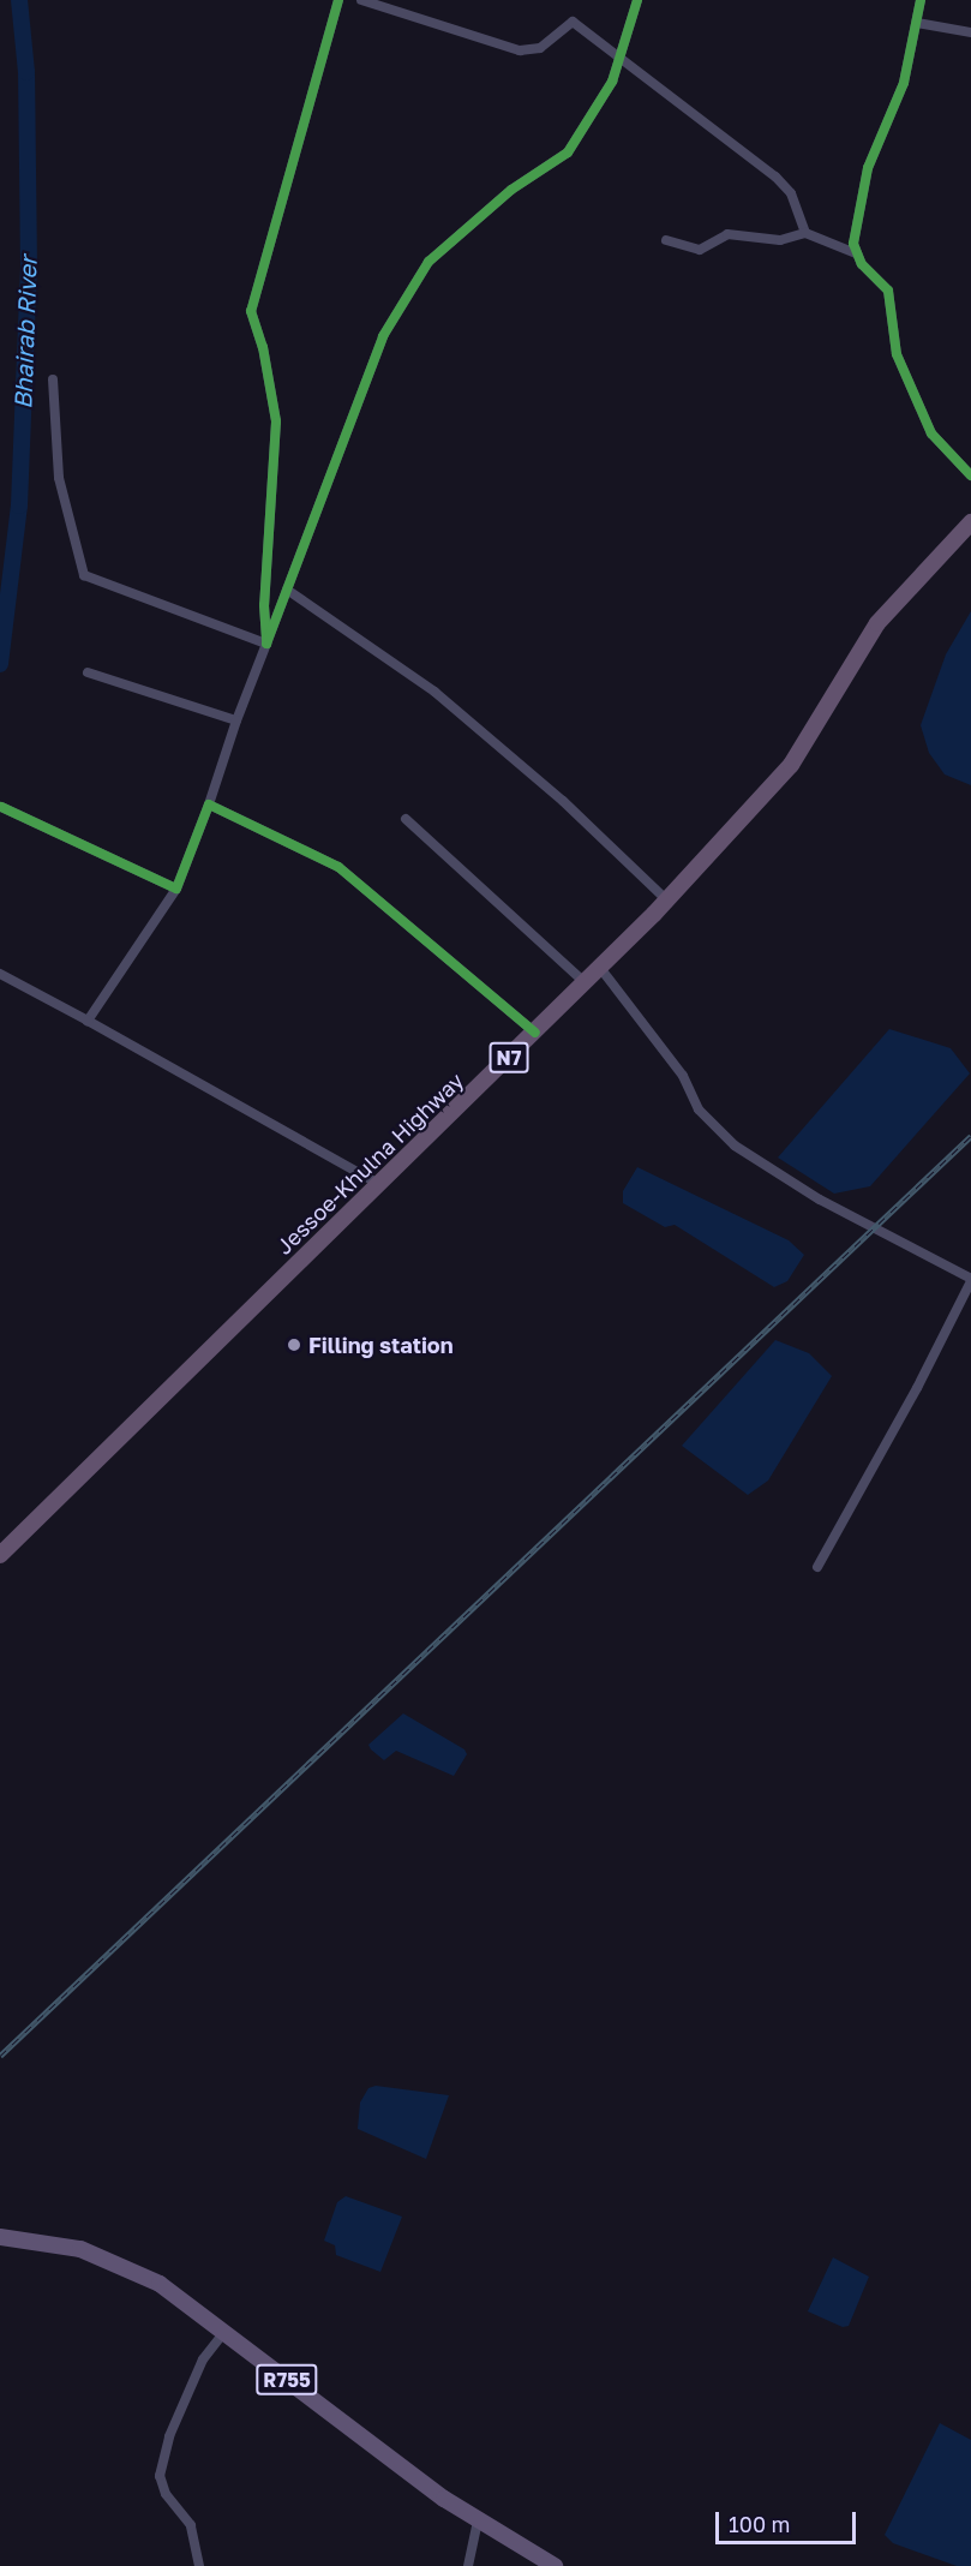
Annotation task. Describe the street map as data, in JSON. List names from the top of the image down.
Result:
{
  "streets": {
    "highway": ["N7", "Jessoe-Khulna Highway"],
    "main road": ["R755"]
  },
  "water": ["Bhairab River"],
  "places": ["Filling station"],
  "scale_bar": "100 m"
}
